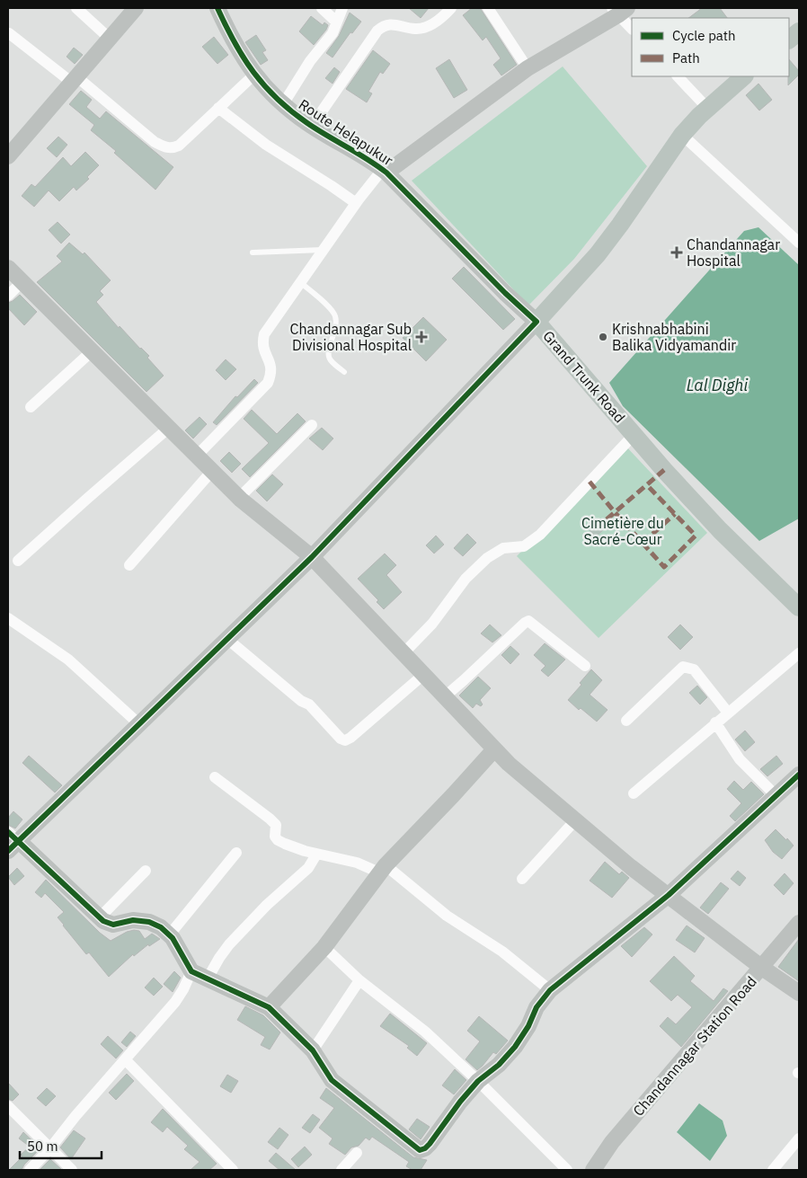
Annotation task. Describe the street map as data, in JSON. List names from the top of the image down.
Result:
{
  "streets": {
    "main road": ["Grand Trunk Road"],
    "street": ["Route Helapukur", "Chandannagar Station Road"]
  },
  "crossings": [
    ["Route Helapukur", "Grand Trunk Road"]
  ],
  "water": ["Lal Dighi"],
  "parks": ["Cimetière du Sacré-Cœur"],
  "places": {
    "health": ["Chandannagar Hospital", "Chandannagar Sub Divisional Hospital"],
    "other": ["Krishnabhabini Balika Vidyamandir"]
  },
  "legend": ["Cycle path", "Path"],
  "scale_bar": "50 m"
}
